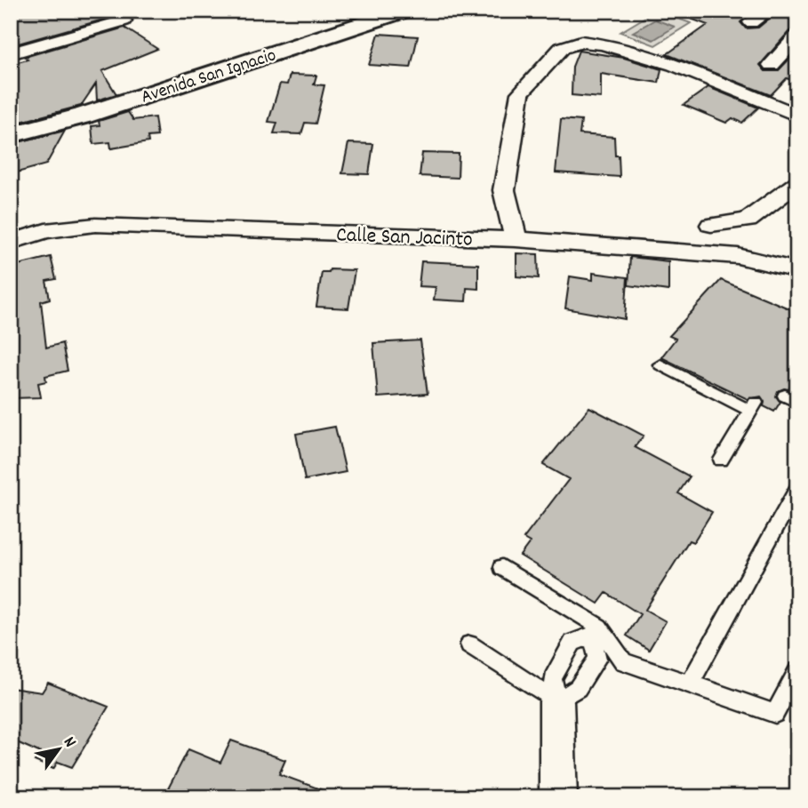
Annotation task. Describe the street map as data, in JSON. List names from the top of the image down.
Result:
{
  "streets": {
    "street": ["Avenida San Ignacio", "Calle San Jacinto"]
  },
  "north": "top right"
}
